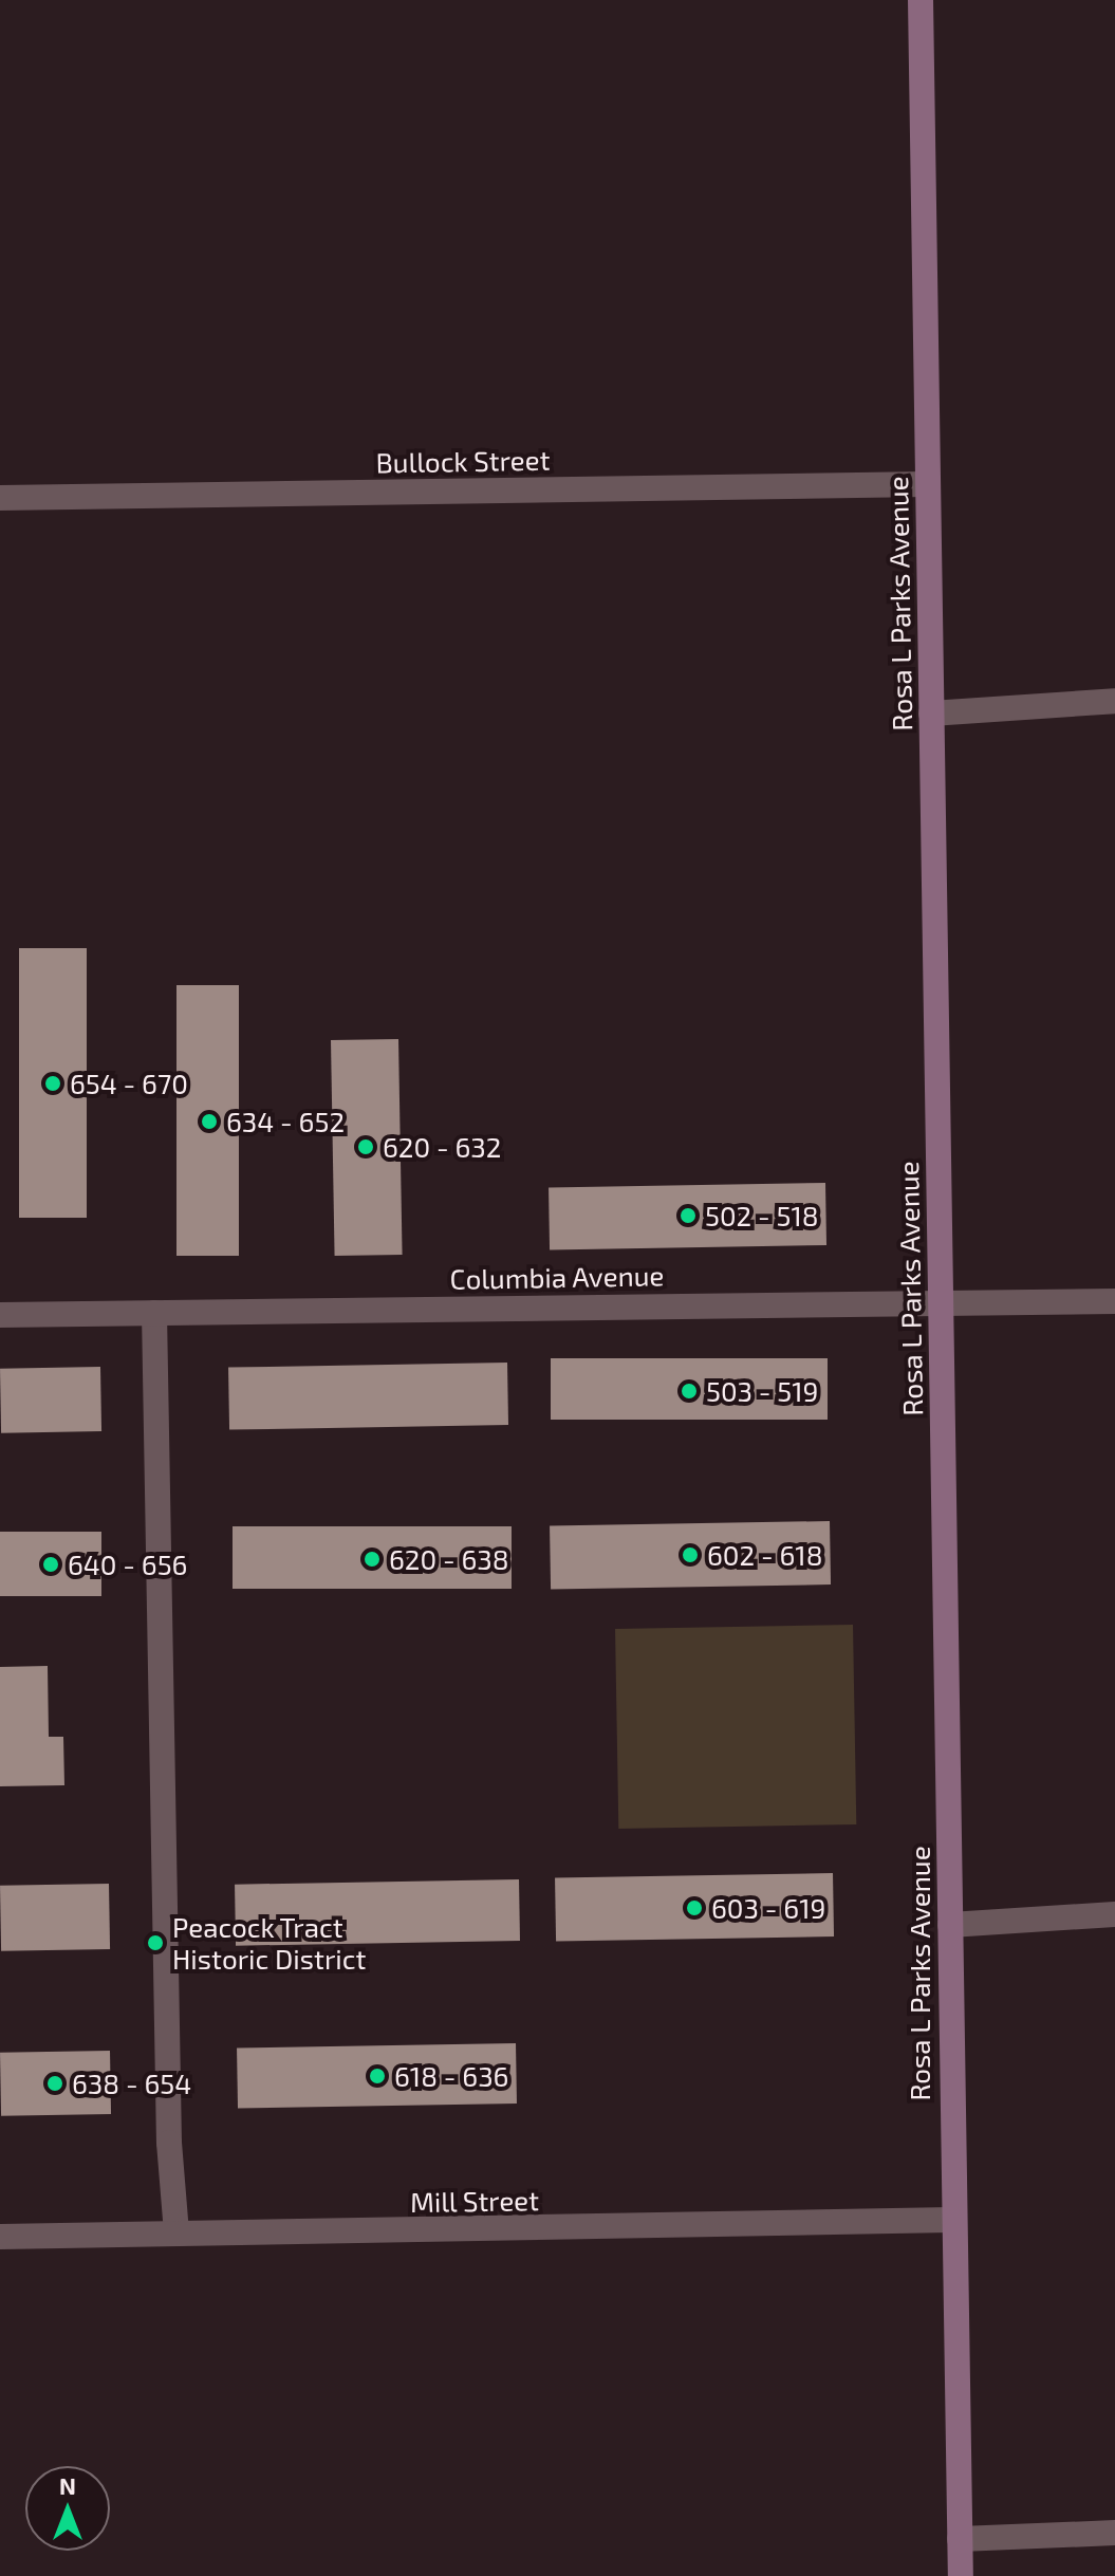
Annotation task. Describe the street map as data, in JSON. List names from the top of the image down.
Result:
{
  "streets": {
    "street": [
      "Bullock Street",
      "Rosa L Parks Avenue",
      "Columbia Avenue",
      "Mill Street"
    ]
  },
  "crossings": [
    ["Bullock Street", "Rosa L Parks Avenue"],
    ["Rosa L Parks Avenue", "Columbia Avenue"],
    ["Rosa L Parks Avenue", "Mill Street"]
  ],
  "places": [
    "654 - 670",
    "634 - 652",
    "620 - 632",
    "502 - 518",
    "503 - 519",
    "602 - 618",
    "620 - 638",
    "640 - 656",
    "603 - 619",
    "Peacock Tract Historic District",
    "618 - 636",
    "638 - 654"
  ],
  "north": "top"
}
